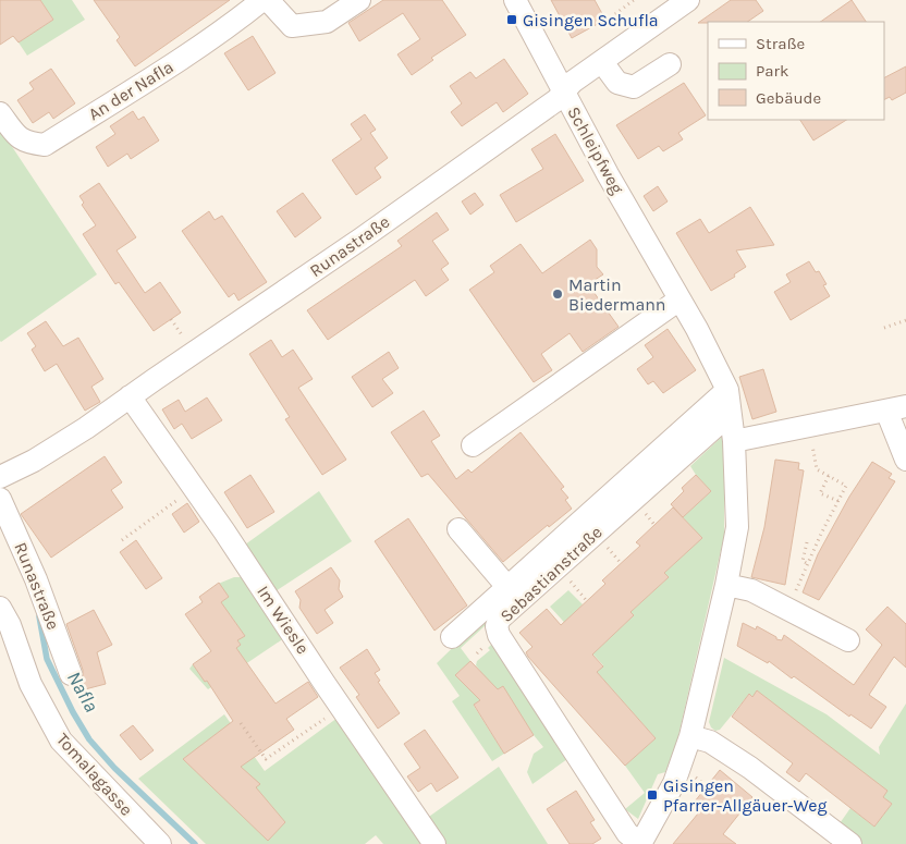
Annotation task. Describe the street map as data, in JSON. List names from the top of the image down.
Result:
{
  "streets": {
    "street": [
      "An der Nafla",
      "Schleipfweg",
      "Runastraße",
      "Sebastianstraße",
      "Im Wiesle",
      "Tomalagasse"
    ]
  },
  "crossings": [
    ["Schleipfweg", "Runastraße"],
    ["Schleipfweg", "Sebastianstraße"],
    ["Runastraße", "Im Wiesle"]
  ],
  "water": ["Nafla"],
  "places": {
    "transit": ["Gisingen Schufla", "Gisingen Pfarrer-Allgäuer-Weg"],
    "other": ["Martin Biedermann"]
  },
  "legend": ["Straße", "Park", "Gebäude"]
}
